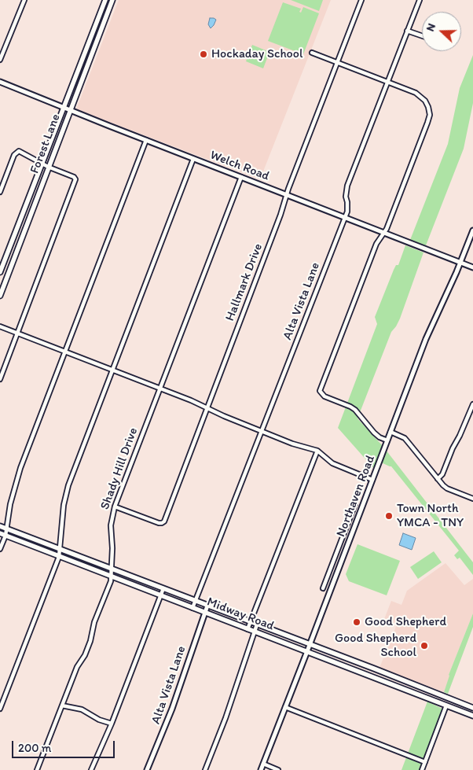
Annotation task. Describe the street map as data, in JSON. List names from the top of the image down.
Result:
{
  "streets": {
    "main road": ["Forest Lane", "Midway Road"],
    "street": [
      "Welch Road",
      "Hallmark Drive",
      "Alta Vista Lane",
      "Shady Hill Drive",
      "Northaven Road"
    ]
  },
  "crossings": [
    ["Forest Lane", "Welch Road"],
    ["Welch Road", "Hallmark Drive"],
    ["Welch Road", "Alta Vista Lane"],
    ["Welch Road", "Shady Hill Drive"],
    ["Welch Road", "Northaven Road"],
    ["Hallmark Drive", "Shady Hill Drive"],
    ["Alta Vista Lane", "Midway Road"],
    ["Shady Hill Drive", "Midway Road"],
    ["Northaven Road", "Midway Road"]
  ],
  "places": [
    "Hockaday School",
    "Town North YMCA - TNY",
    "Good Shepherd",
    "Good Shepherd School"
  ],
  "scale_bar": "200 m",
  "north": "left"
}
